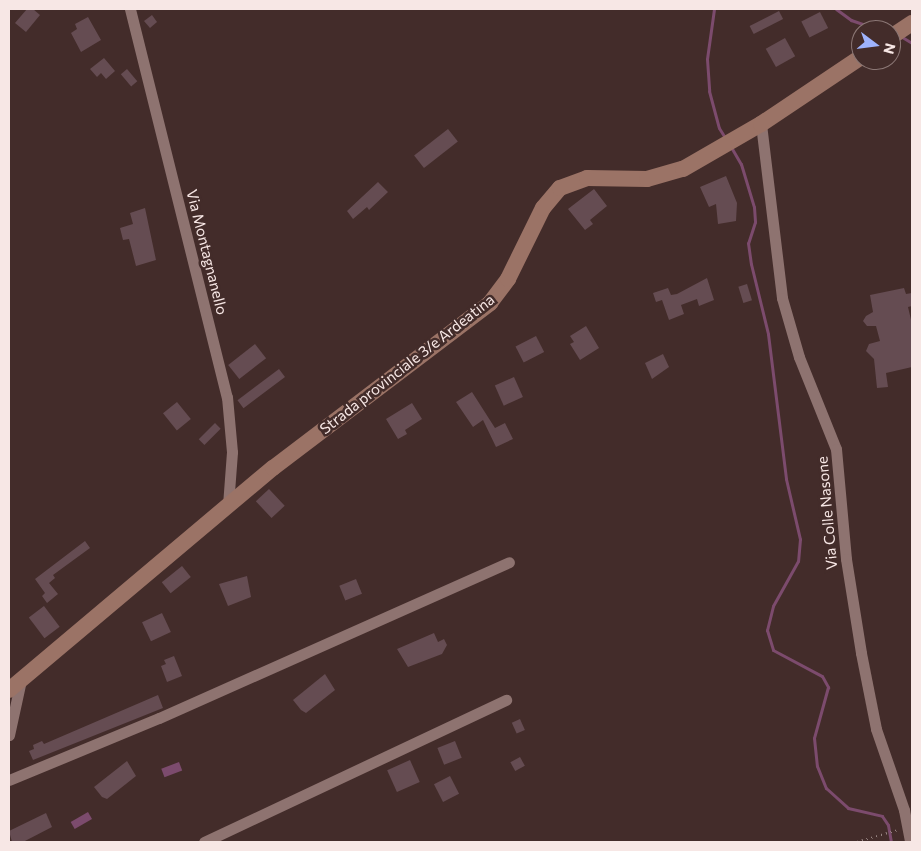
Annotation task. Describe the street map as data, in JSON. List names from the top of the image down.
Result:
{
  "streets": {
    "main road": ["Strada provinciale 3/e Ardeatina"],
    "street": ["Via Montagnanello", "Via Colle Nasone"]
  },
  "crossings": [
    ["Via Montagnanello", "Strada provinciale 3/e Ardeatina"],
    ["Strada provinciale 3/e Ardeatina", "Via Colle Nasone"]
  ],
  "north": "right"
}
